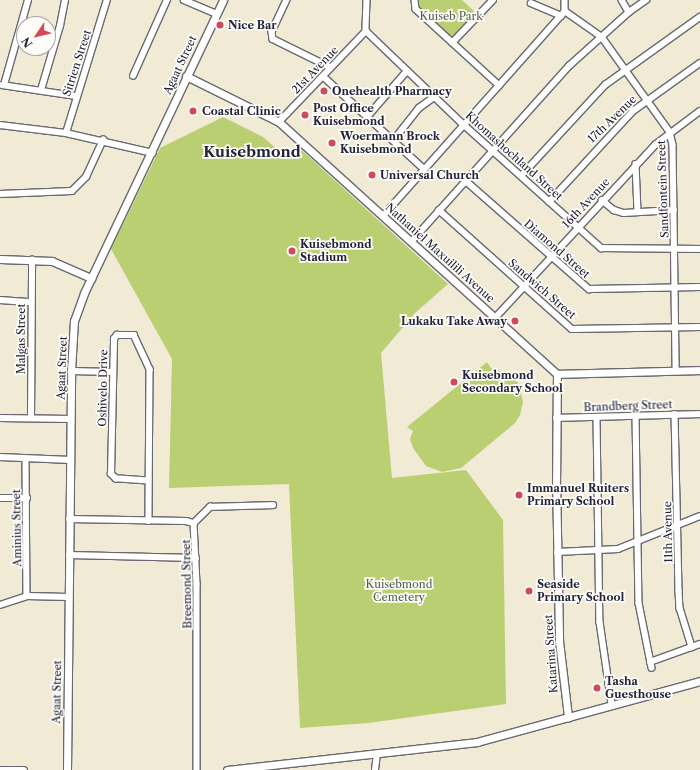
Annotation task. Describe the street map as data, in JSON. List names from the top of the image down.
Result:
{
  "streets": {
    "street": [
      "Sitrien Street",
      "Agaat Street",
      "21st Avenue",
      "17th Avenue",
      "Khomashochland Street",
      "Sandfontein Street",
      "16th Avenue",
      "Diamond Street",
      "Nathaniel Maxuilili Avenue",
      "Sandwich Street",
      "Malgas Street",
      "Oshivelo Drive",
      "Brandberg Street",
      "Aminius Street",
      "11th Avenue",
      "Breemond Street",
      "Katarina Street"
    ]
  },
  "crossings": [
    ["Agaat Street", "Nathaniel Maxuilili Avenue"],
    ["Agaat Street", "Breemond Street"],
    ["21st Avenue", "Khomashochland Street"],
    ["21st Avenue", "Nathaniel Maxuilili Avenue"],
    ["17th Avenue", "Khomashochland Street"],
    ["17th Avenue", "Sandfontein Street"],
    ["Khomashochland Street", "Sandfontein Street"],
    ["Khomashochland Street", "16th Avenue"],
    ["Sandfontein Street", "16th Avenue"],
    ["Sandfontein Street", "Diamond Street"],
    ["Sandfontein Street", "Sandwich Street"],
    ["16th Avenue", "Diamond Street"],
    ["16th Avenue", "Nathaniel Maxuilili Avenue"],
    ["16th Avenue", "Sandwich Street"],
    ["Nathaniel Maxuilili Avenue", "Katarina Street"],
    ["Oshivelo Drive", "Breemond Street"],
    ["Brandberg Street", "11th Avenue"],
    ["Brandberg Street", "Katarina Street"]
  ],
  "districts": ["Kuisebmond"],
  "parks": ["Kuiseb Park", "Kuisebmond Cemetery"],
  "places": [
    "Nice Bar",
    "Onehealth Pharmacy",
    "Coastal Clinic",
    "Post Office Kuisebmond",
    "Woermann Brock Kuisebmond",
    "Universal Church",
    "Kuisebmond Stadium",
    "Lukaku Take Away",
    "Kuisebmond Secondary School",
    "Immanuel Ruiters Primary School",
    "Seaside Primary School",
    "Tasha Guesthouse"
  ],
  "north": "bottom left"
}
